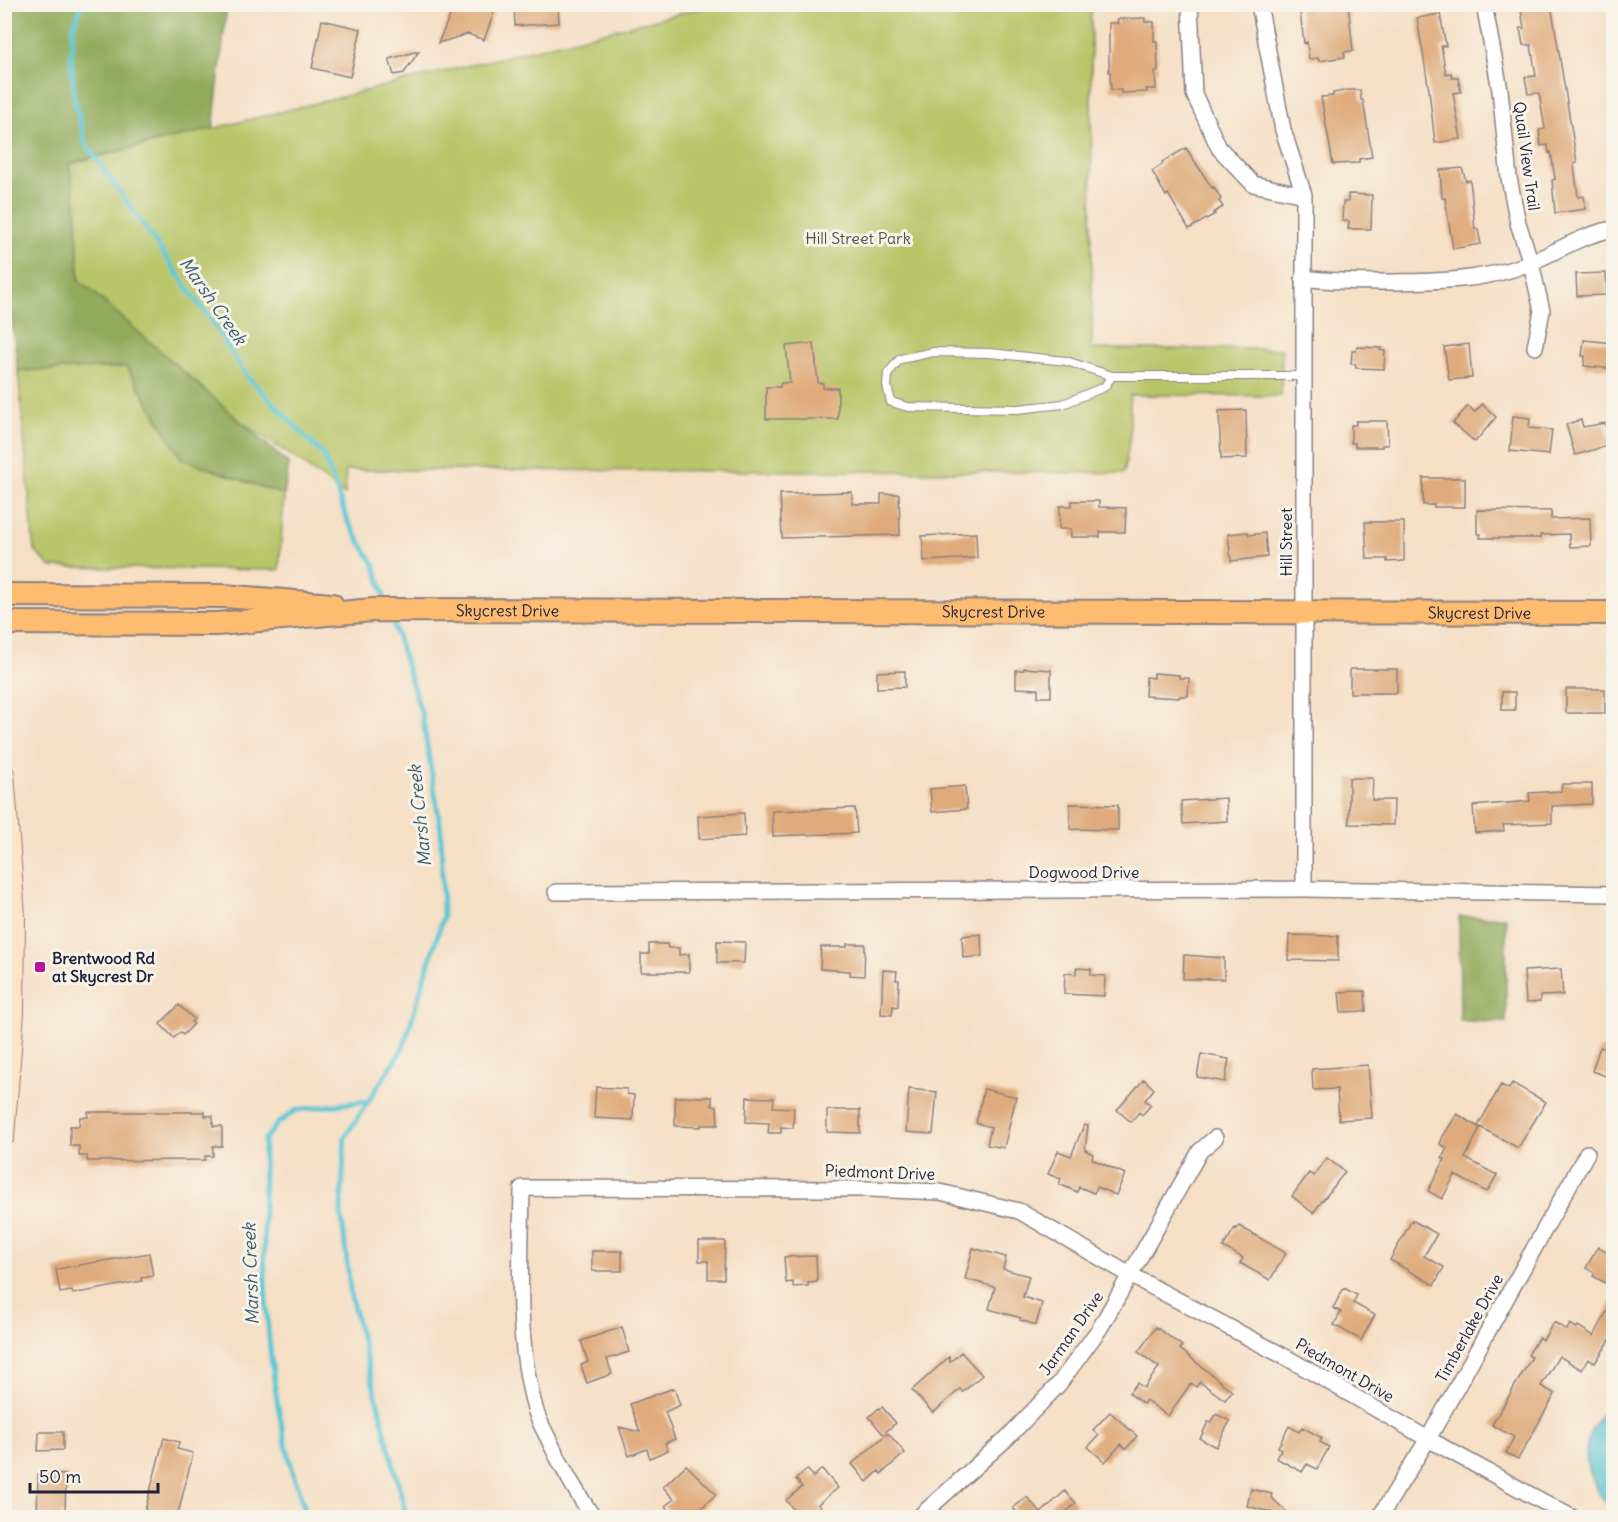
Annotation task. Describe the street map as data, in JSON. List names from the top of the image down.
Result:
{
  "streets": {
    "main road": ["Skycrest Drive"],
    "street": [
      "Quail View Trail",
      "Hill Street",
      "Dogwood Drive",
      "Piedmont Drive",
      "Timberlake Drive",
      "Jarman Drive"
    ]
  },
  "crossings": [
    ["Hill Street", "Skycrest Drive"],
    ["Hill Street", "Dogwood Drive"],
    ["Piedmont Drive", "Timberlake Drive"],
    ["Piedmont Drive", "Jarman Drive"]
  ],
  "water": ["Marsh Creek"],
  "parks": ["Hill Street Park"],
  "places": {
    "transit": ["Brentwood Rd at Skycrest Dr"]
  },
  "scale_bar": "50 m"
}
